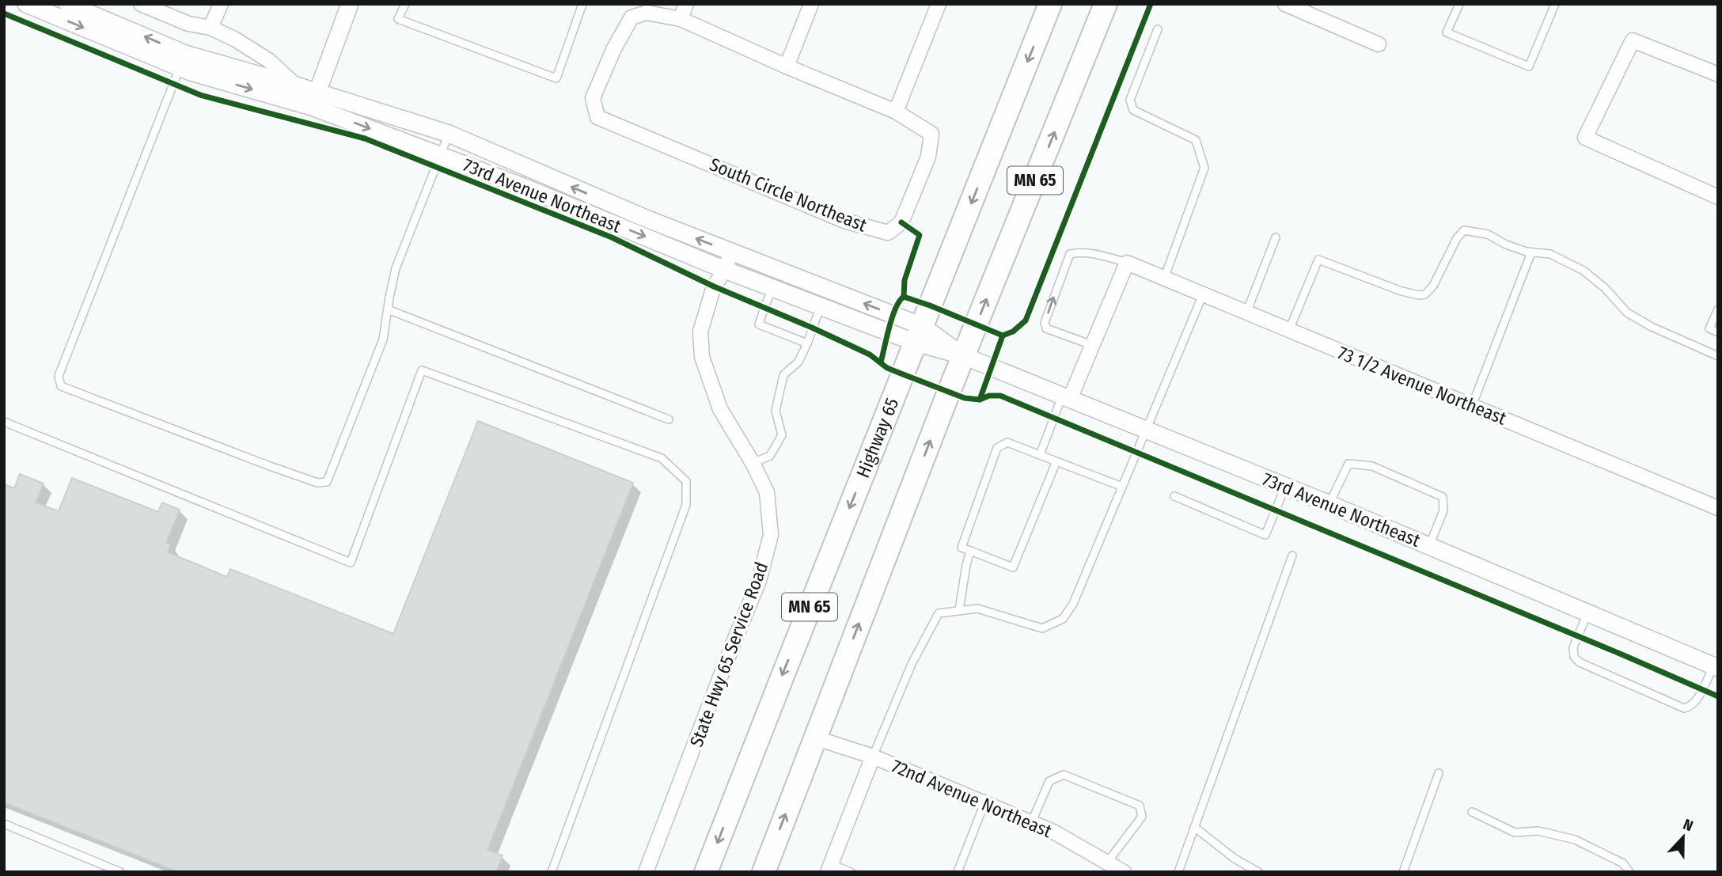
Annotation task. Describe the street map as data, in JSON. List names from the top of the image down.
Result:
{
  "streets": {
    "highway": ["MN 65", "Highway 65"],
    "street": [
      "South Circle Northeast",
      "73rd Avenue Northeast",
      "73 1/2 Avenue Northeast",
      "State Hwy 65 Service Road",
      "72nd Avenue Northeast"
    ]
  },
  "crossings": [
    ["MN 65", "73rd Avenue Northeast"],
    ["MN 65", "72nd Avenue Northeast"],
    ["73rd Avenue Northeast", "Highway 65"],
    ["73rd Avenue Northeast", "State Hwy 65 Service Road"]
  ],
  "north": "top"
}
